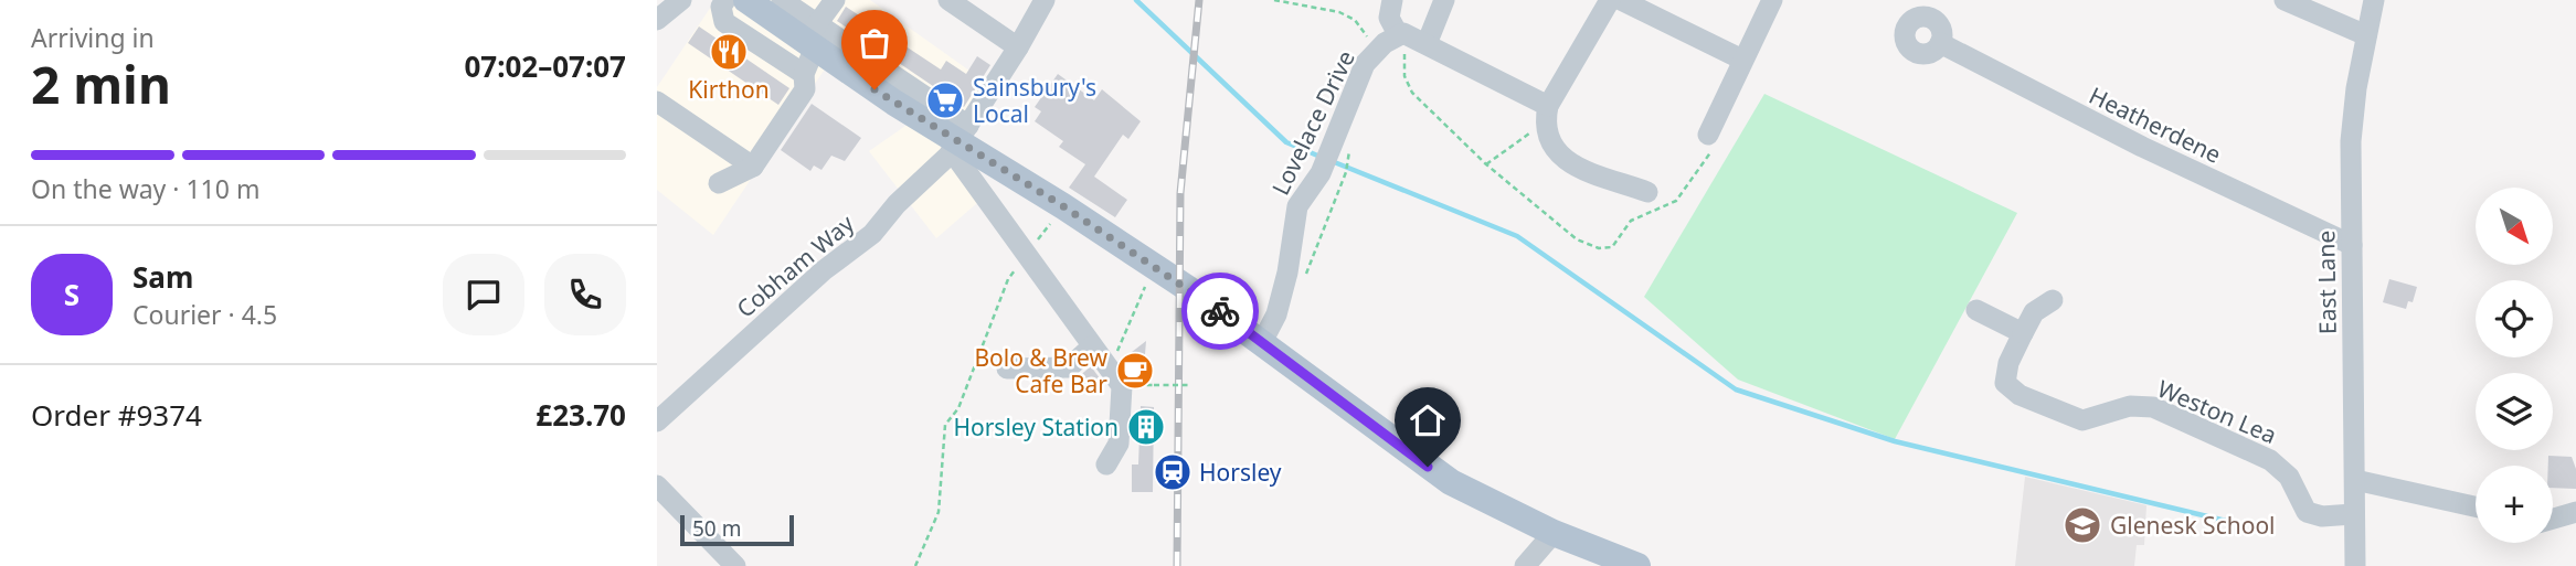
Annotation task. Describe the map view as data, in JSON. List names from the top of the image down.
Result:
{
  "streets": {
    "street": [
      "Lovelace Drive",
      "Heatherdene",
      "Cobham Way",
      "East Lane",
      "Weston Lea"
    ]
  },
  "crossings": [
    ["Heatherdene", "East Lane"],
    ["East Lane", "Weston Lea"]
  ],
  "places": {
    "restaurant": ["Kirthon"],
    "supermarket": ["Sainsbury's Local"],
    "cafe": ["Bolo & Brew Cafe Bar"],
    "building": ["Horsley Station"],
    "station": ["Horsley"],
    "school or university": ["Glenesk School"]
  },
  "scale_bar": "50 m",
  "north": "bottom right",
  "page": {
    "heading": ["2 min", "Arriving in", "07:02–07:07"],
    "panel": [
      "Sam",
      "Courier · 4.5",
      "Order #9374",
      "£23.70"
    ],
    "bar": "On the way · 110 m",
    "map_buttons": "+",
    "round": "S",
    "scale": "50 m"
  }
}
